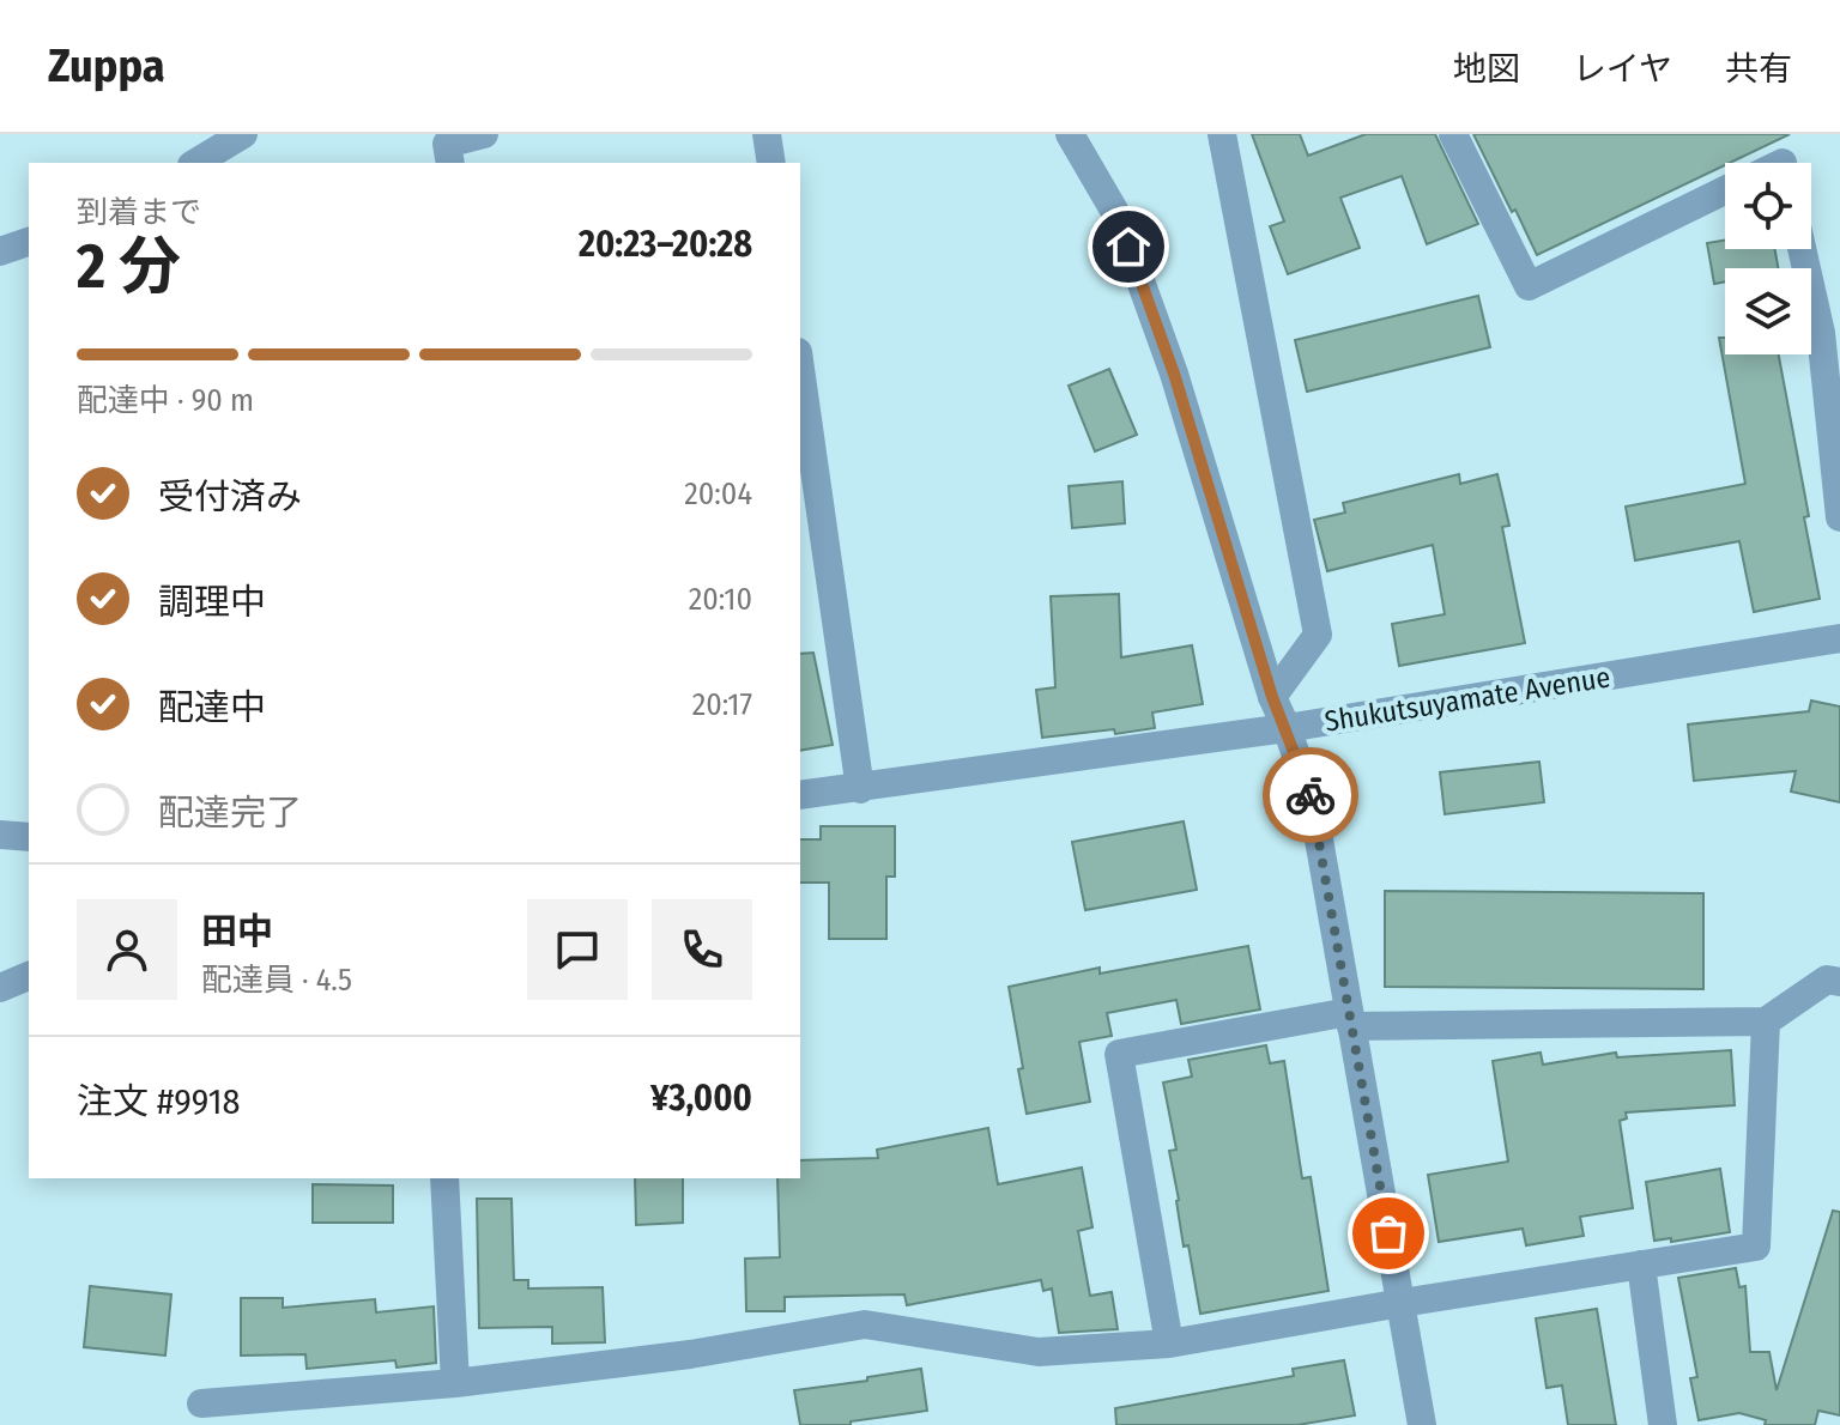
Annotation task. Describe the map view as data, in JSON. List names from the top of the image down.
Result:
{
  "streets": {
    "street": ["Shukutsuyamate Avenue"]
  },
  "page": {
    "header": "Zuppa",
    "nav": ["地図", "レイヤ", "共有"],
    "heading": ["2 分", "到着まで", "20:23–20:28"],
    "panel": [
      "田中",
      "配達員 · 4.5",
      "注文 #9918",
      "¥3,000"
    ],
    "bar": "配達中 · 90 m",
    "list": [
      ["受付済み", "20:04"],
      ["調理中", "20:10"],
      ["配達中", "20:17"],
      "配達完了"
    ]
  }
}
